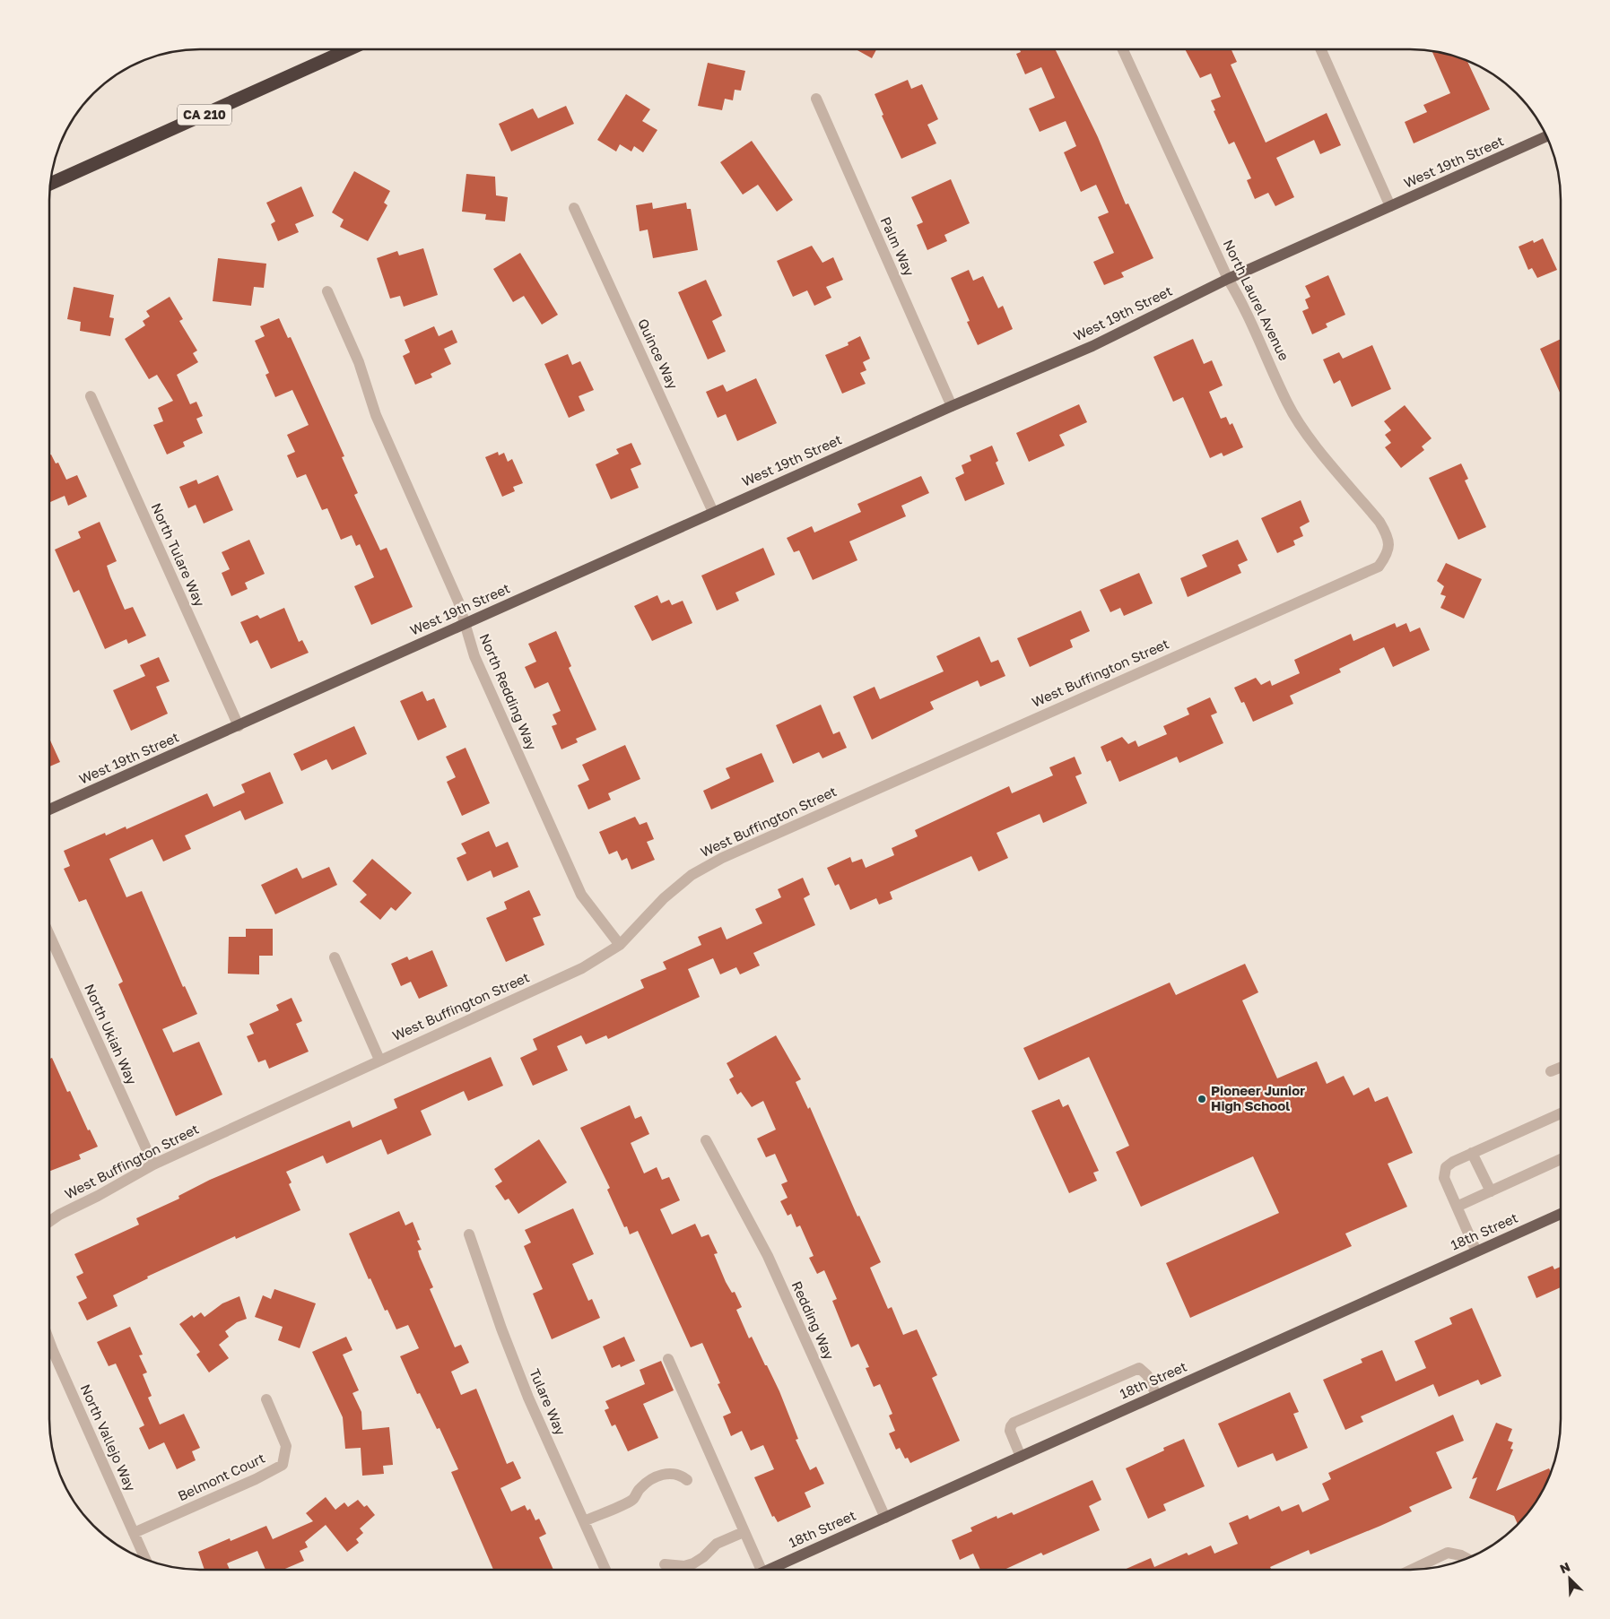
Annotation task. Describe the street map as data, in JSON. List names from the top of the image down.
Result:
{
  "streets": {
    "highway": ["CA 210"],
    "main road": ["West 19th Street", "18th Street"],
    "street": [
      "Palm Way",
      "North Laurel Avenue",
      "Quince Way",
      "North Tulare Way",
      "West Buffington Street",
      "North Redding Way",
      "North Ukiah Way",
      "Redding Way",
      "Tulare Way",
      "North Vallejo Way",
      "Belmont Court"
    ]
  },
  "crossings": [
    ["West 19th Street", "Palm Way"],
    ["West 19th Street", "North Laurel Avenue"],
    ["West 19th Street", "Quince Way"],
    ["West 19th Street", "North Tulare Way"],
    ["West 19th Street", "North Redding Way"],
    ["North Laurel Avenue", "West Buffington Street"],
    ["West Buffington Street", "North Redding Way"],
    ["West Buffington Street", "North Ukiah Way"],
    ["18th Street", "Redding Way"],
    ["North Vallejo Way", "Belmont Court"]
  ],
  "places": ["Pioneer Junior High School"],
  "north": "top left"
}
